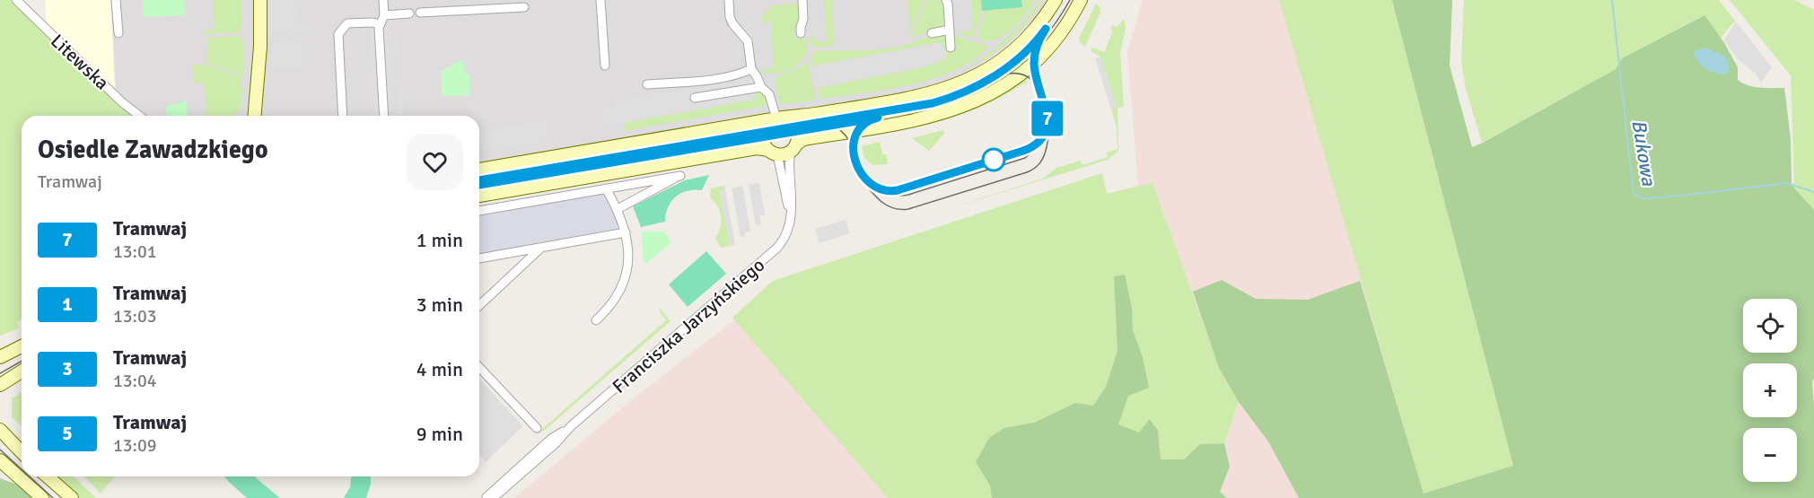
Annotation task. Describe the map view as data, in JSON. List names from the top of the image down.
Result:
{
  "streets": {
    "street": ["Litewska", "Franciszka Jarzyńskiego"]
  },
  "water": ["Bukowa"],
  "lines": ["tram line 7"],
  "page": {
    "on_map": "7",
    "heading": ["Osiedle Zawadzkiego", "Tramwaj"],
    "list": [
      {
        "mark": "7",
        "name": "Tramwaj",
        "note": "13:01",
        "value": "1 min"
      },
      {
        "mark": "1",
        "name": "Tramwaj",
        "note": "13:03",
        "value": "3 min"
      },
      {
        "mark": "3",
        "name": "Tramwaj",
        "note": "13:04",
        "value": "4 min"
      },
      {
        "mark": "5",
        "name": "Tramwaj",
        "note": "13:09",
        "value": "9 min"
      }
    ],
    "map_buttons": ["+", "−"]
  }
}
